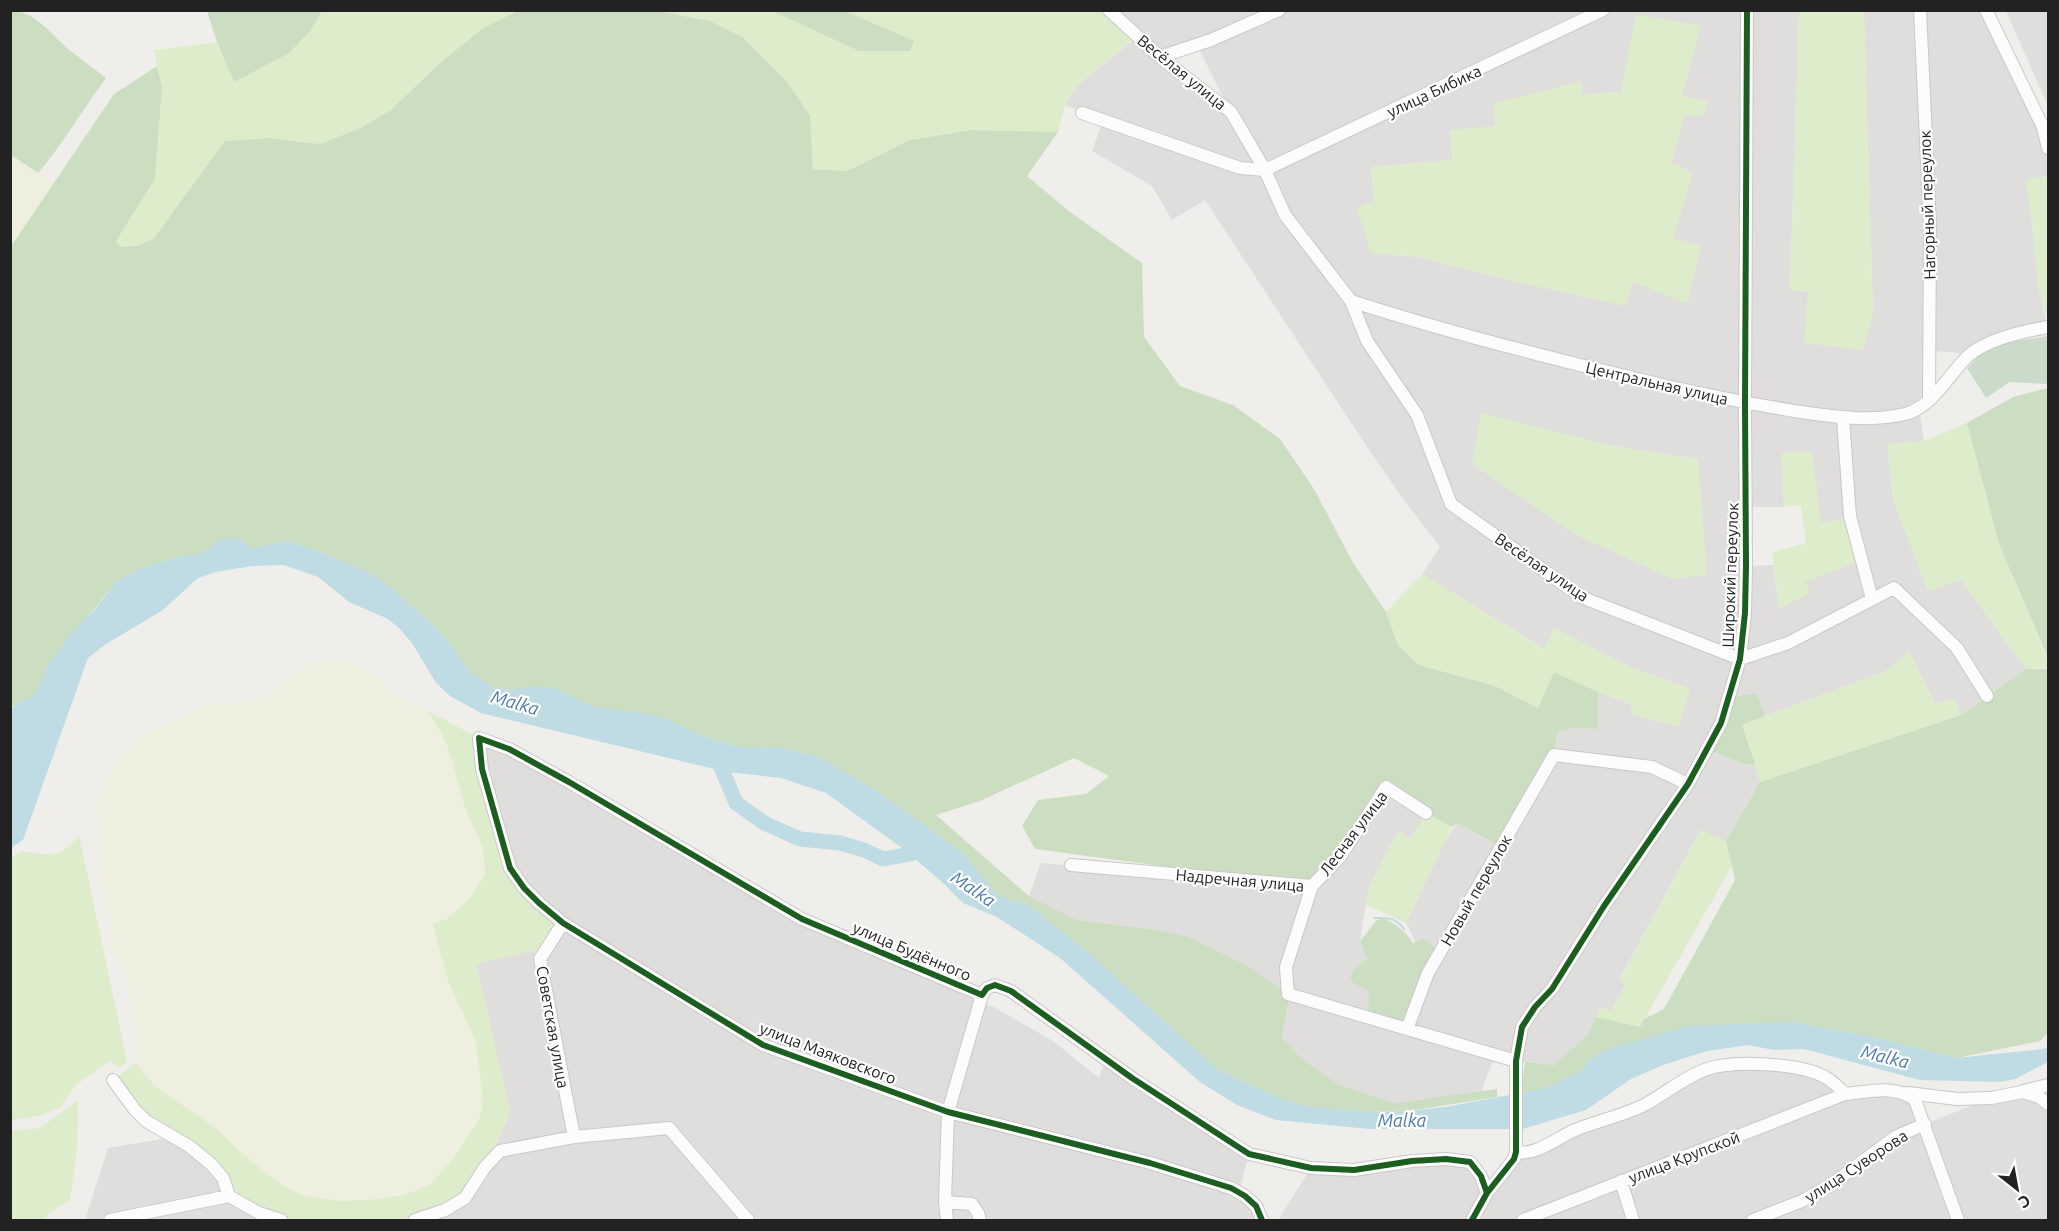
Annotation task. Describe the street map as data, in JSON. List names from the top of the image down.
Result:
{
  "streets": {
    "street": [
      "Весёлая улица",
      "улица Бибика",
      "Нагорный переулок",
      "Центральная улица",
      "Широкий переулок",
      "Лесная улица",
      "Надречная улица",
      "Новый переулок",
      "улица Будённого",
      "Советская улица",
      "улица Маяковского",
      "улица Крупской",
      "улица Суворова"
    ]
  },
  "crossings": [
    ["Весёлая улица", "улица Бибика"],
    ["Весёлая улица", "Центральная улица"],
    ["Весёлая улица", "Широкий переулок"],
    ["Нагорный переулок", "Центральная улица"],
    ["Центральная улица", "Широкий переулок"],
    ["Широкий переулок", "Надречная улица"],
    ["Широкий переулок", "Новый переулок"],
    ["Лесная улица", "Надречная улица"],
    ["Надречная улица", "Новый переулок"],
    ["улица Будённого", "улица Маяковского"],
    ["Советская улица", "улица Маяковского"]
  ],
  "water": ["Malka"],
  "north": "bottom right"
}
